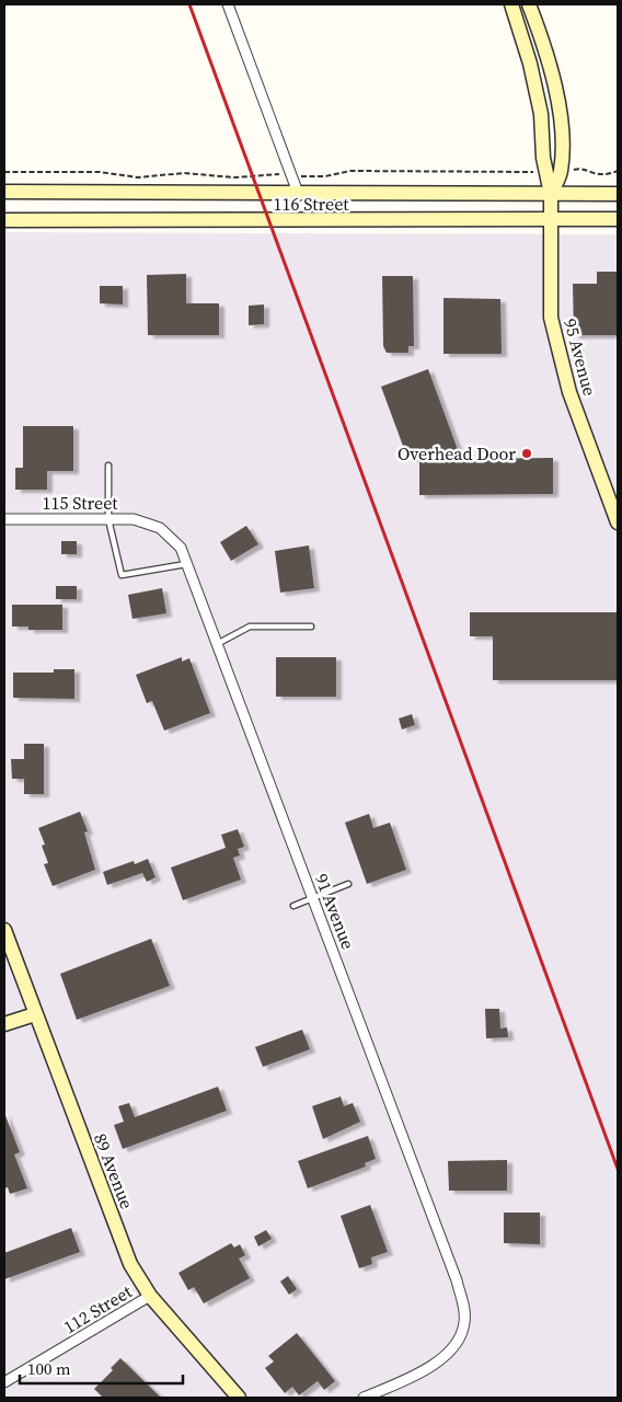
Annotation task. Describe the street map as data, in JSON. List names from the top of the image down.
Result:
{
  "streets": {
    "street": [
      "116 Street",
      "95 Avenue",
      "115 Street",
      "91 Avenue",
      "89 Avenue",
      "112 Street"
    ]
  },
  "crossings": [
    ["116 Street", "95 Avenue"],
    ["115 Street", "91 Avenue"],
    ["89 Avenue", "112 Street"]
  ],
  "places": ["Overhead Door"],
  "scale_bar": "100 m"
}
